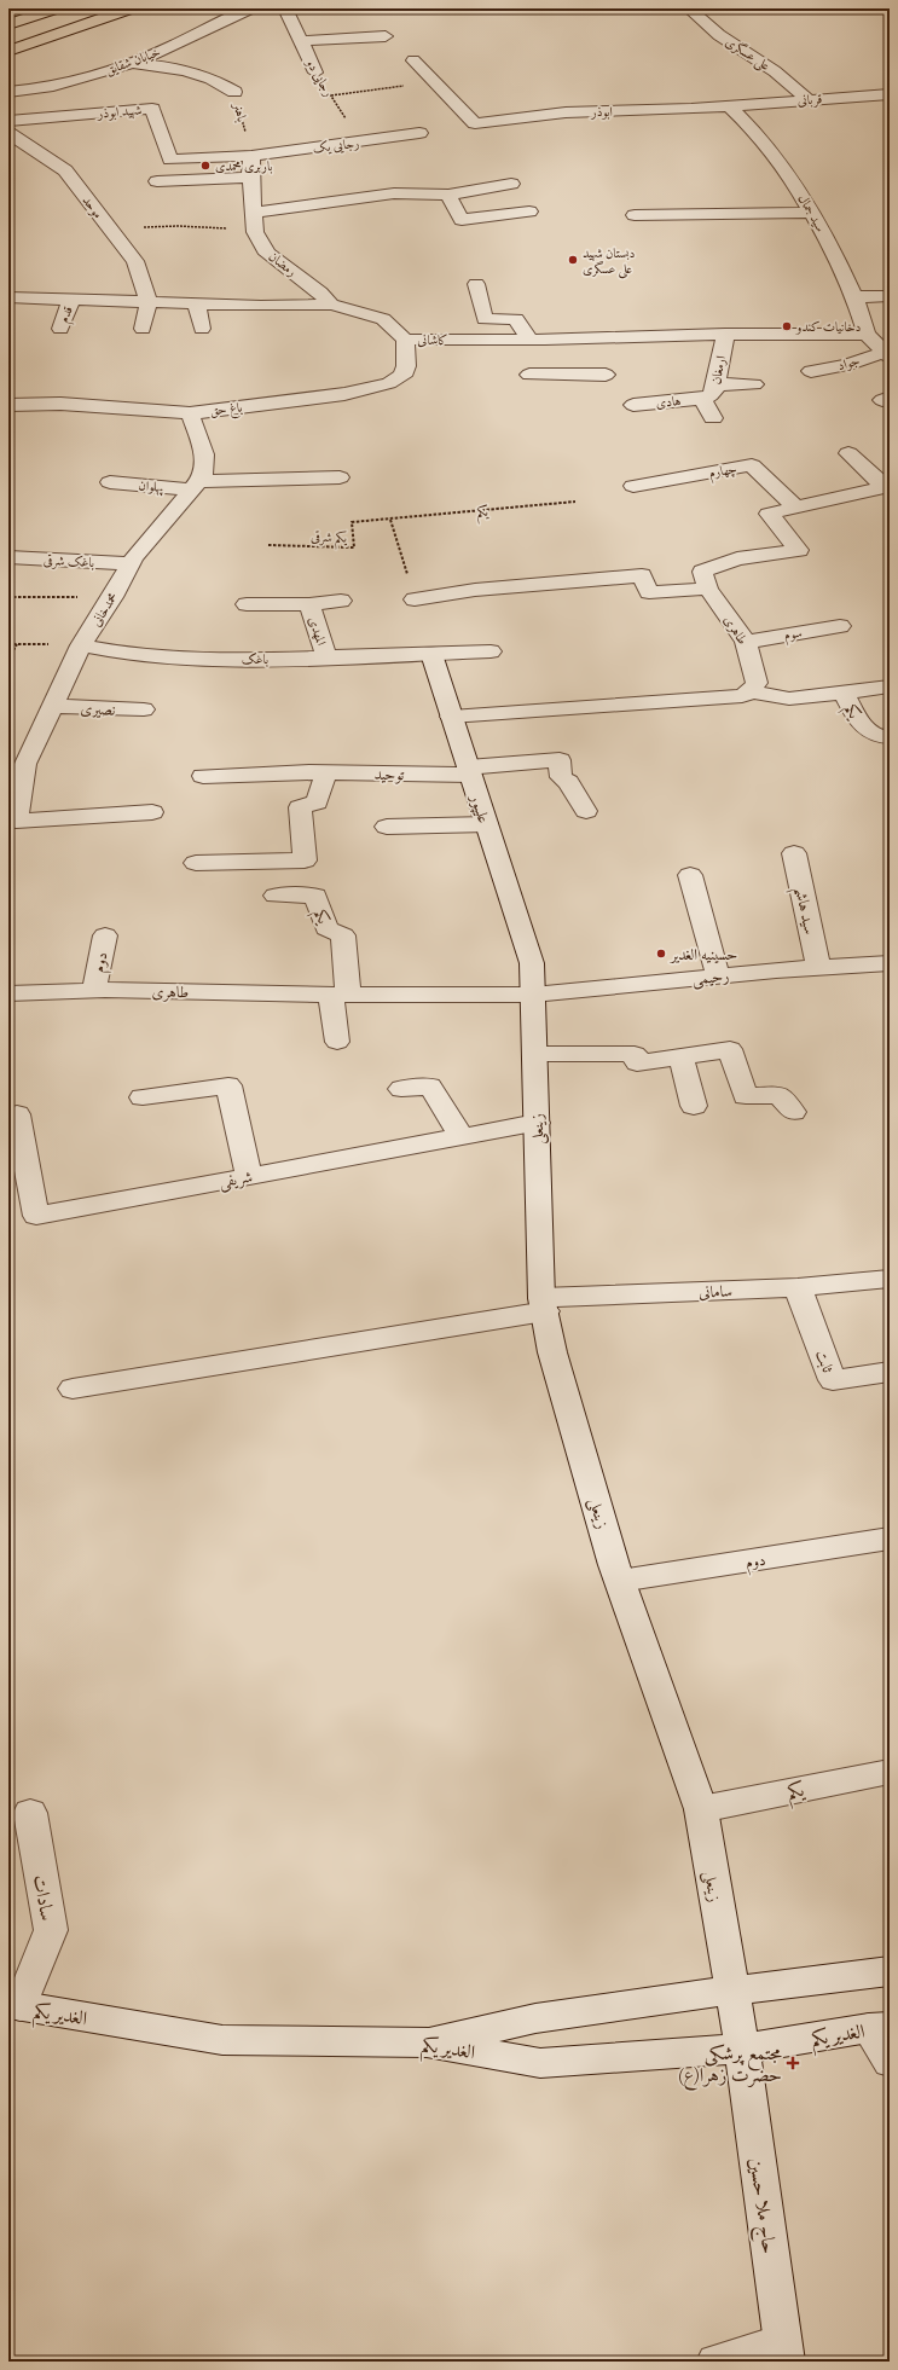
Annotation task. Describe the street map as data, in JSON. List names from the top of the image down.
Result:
{
  "streets": {
    "street": [
      "علی عسگری",
      "خیابان شقایق",
      "رجایی دو",
      "قربانی",
      "شهید ابوذر",
      "ابوذر",
      "باهنر",
      "رجایی یک",
      "موحد",
      "سید جمال",
      "رمضان",
      "قدم",
      "کاشانی",
      "جواد",
      "ارمغان",
      "هادی",
      "باغ حق",
      "چهارم",
      "پهلوان",
      "یکم",
      "باغک شرقی",
      "محمدخانی",
      "طاهری",
      "المهدی",
      "سوم",
      "باغک",
      "نصیری",
      "توحید",
      "علیپور",
      "سید هاشم",
      "دوم",
      "رحیمی",
      "زینعلی",
      "شریفی",
      "سامانی",
      "ثابت",
      "سادات",
      "الغدیر یکم",
      "حاج ملا حسین"
    ],
    "path": ["یکم شرقی"]
  },
  "crossings": [
    ["علی عسگری", "قربانی"],
    ["خیابان شقایق", "باهنر"],
    ["رجایی دو", "رجایی یک"],
    ["قربانی", "ابوذر"],
    ["قربانی", "سید جمال"],
    ["شهید ابوذر", "باهنر"],
    ["شهید ابوذر", "رجایی یک"],
    ["ابوذر", "سید جمال"],
    ["باهنر", "رجایی یک"],
    ["موحد", "کاشانی"],
    ["سید جمال", "کاشانی"],
    ["رمضان", "کاشانی"],
    ["قدم", "کاشانی"],
    ["کاشانی", "ارمغان"],
    ["کاشانی", "باغ حق"],
    ["ارمغان", "هادی"],
    ["باغ حق", "محمدخانی"],
    ["پهلوان", "محمدخانی"],
    ["یکم", "یکم شرقی"],
    ["یکم", "طاهری"],
    ["یکم", "زینعلی"],
    ["باغک شرقی", "محمدخانی"],
    ["محمدخانی", "باغک"],
    ["محمدخانی", "نصیری"],
    ["طاهری", "سوم"],
    ["طاهری", "دوم"],
    ["طاهری", "رحیمی"],
    ["طاهری", "زینعلی"],
    ["المهدی", "باغک"],
    ["باغک", "علیپور"],
    ["توحید", "علیپور"],
    ["علیپور", "زینعلی"],
    ["سید هاشم", "رحیمی"],
    ["دوم", "زینعلی"],
    ["رحیمی", "زینعلی"],
    ["زینعلی", "شریفی"],
    ["زینعلی", "سامانی"],
    ["زینعلی", "الغدیر یکم"],
    ["زینعلی", "حاج ملا حسین"],
    ["سامانی", "ثابت"],
    ["سادات", "الغدیر یکم"],
    ["الغدیر یکم", "حاج ملا حسین"]
  ],
  "places": {
    "other": [
      "باربری محمدی",
      "دبستان شهید علی عسگری",
      "دخانیات کندو",
      "حسینیه الغدیر"
    ],
    "health": ["مجتمع پرشکی حضرت زهرا(ع)"]
  }
}
